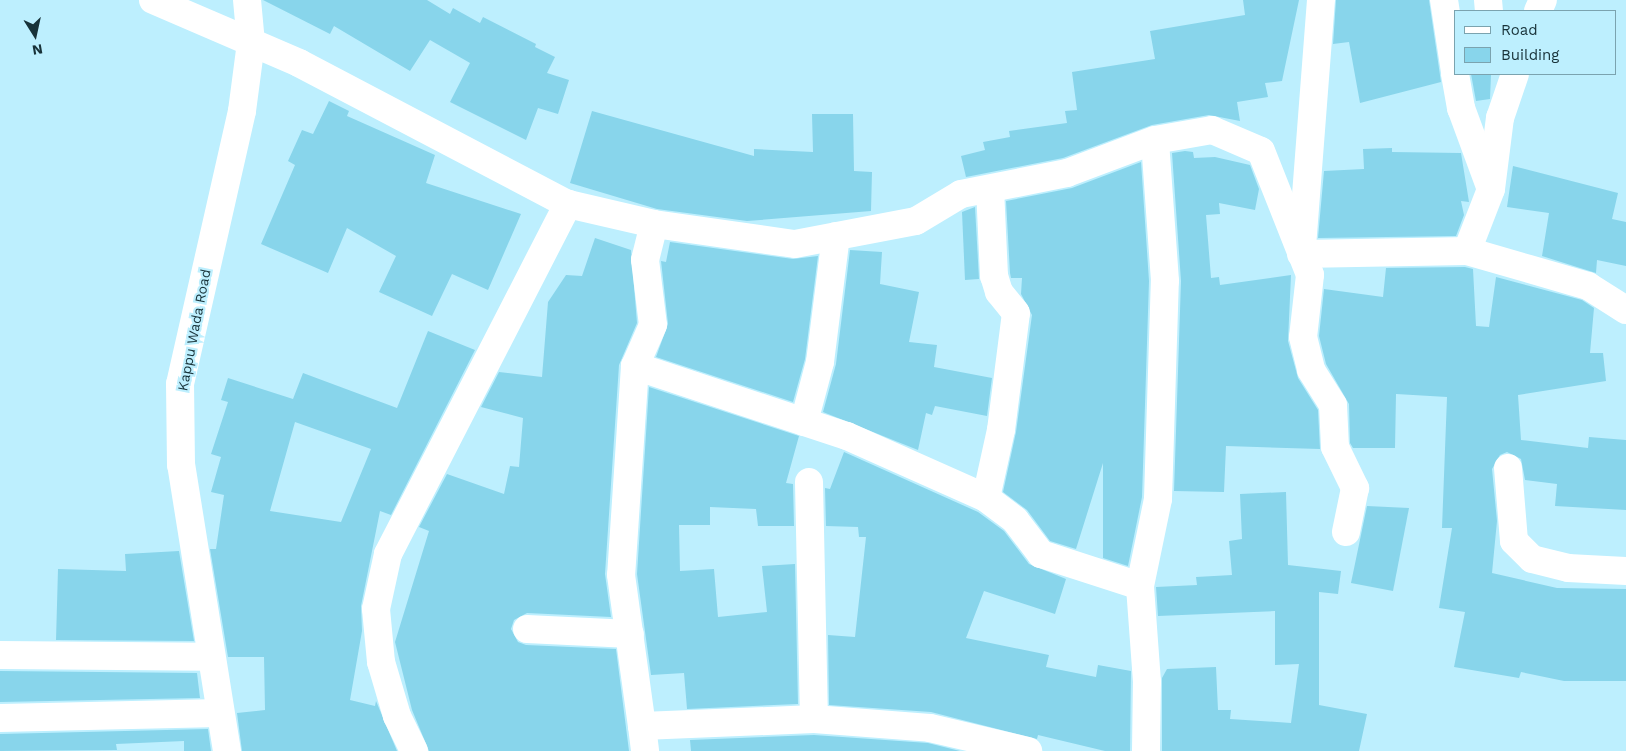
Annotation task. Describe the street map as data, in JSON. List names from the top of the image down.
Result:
{
  "streets": {
    "street": ["Kappu Wada Road"]
  },
  "legend": ["Road", "Building"],
  "north": "bottom"
}
